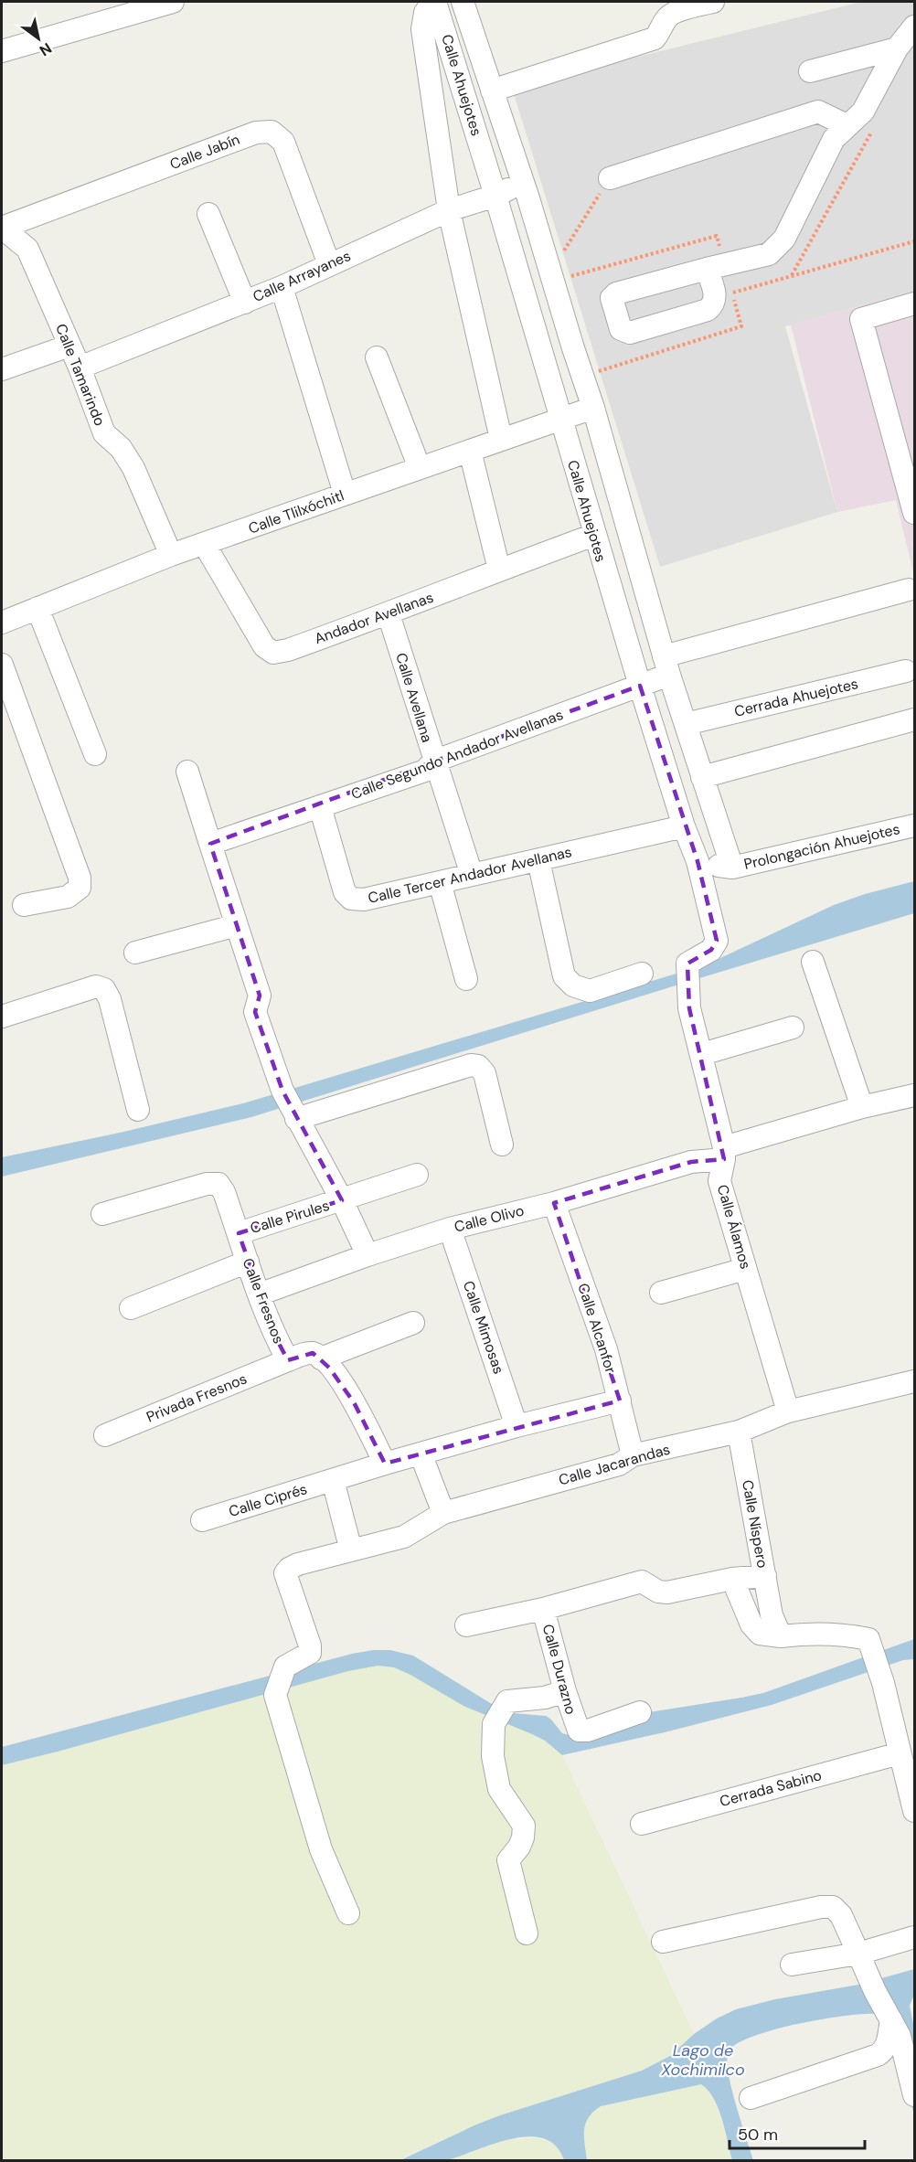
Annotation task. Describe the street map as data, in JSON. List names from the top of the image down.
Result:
{
  "streets": {
    "street": [
      "Calle Ahuejotes",
      "Calle Jabín",
      "Calle Arrayanes",
      "Calle Tamarindo",
      "Calle Tlilxóchitl",
      "Andador Avellanas",
      "Calle Avellana",
      "Cerrada Ahuejotes",
      "Calle Segundo Andador Avellanas",
      "Prolongación Ahuejotes",
      "Calle Tercer Andador Avellanas",
      "Calle Pirules",
      "Calle Olivo",
      "Calle Álamos",
      "Calle Fresnos",
      "Calle Mimosas",
      "Calle Alcanfor",
      "Privada Fresnos",
      "Calle Jacarandas",
      "Calle Ciprés",
      "Calle Níspero",
      "Calle Durazno",
      "Cerrada Sabino"
    ]
  },
  "crossings": [
    ["Calle Ahuejotes", "Calle Arrayanes"],
    ["Calle Ahuejotes", "Calle Tlilxóchitl"],
    ["Calle Ahuejotes", "Andador Avellanas"],
    ["Calle Ahuejotes", "Cerrada Ahuejotes"],
    ["Calle Ahuejotes", "Calle Segundo Andador Avellanas"],
    ["Calle Ahuejotes", "Prolongación Ahuejotes"],
    ["Calle Ahuejotes", "Calle Tercer Andador Avellanas"],
    ["Calle Ahuejotes", "Calle Álamos"],
    ["Calle Jabín", "Calle Arrayanes"],
    ["Calle Jabín", "Calle Tamarindo"],
    ["Calle Arrayanes", "Calle Tamarindo"],
    ["Calle Tamarindo", "Calle Tlilxóchitl"],
    ["Calle Tlilxóchitl", "Andador Avellanas"],
    ["Andador Avellanas", "Calle Avellana"],
    ["Calle Avellana", "Calle Segundo Andador Avellanas"],
    ["Calle Avellana", "Calle Tercer Andador Avellanas"],
    ["Calle Segundo Andador Avellanas", "Calle Tercer Andador Avellanas"],
    ["Calle Pirules", "Calle Fresnos"],
    ["Calle Olivo", "Calle Álamos"],
    ["Calle Olivo", "Calle Fresnos"],
    ["Calle Olivo", "Calle Mimosas"],
    ["Calle Olivo", "Calle Alcanfor"],
    ["Calle Álamos", "Calle Jacarandas"],
    ["Calle Fresnos", "Privada Fresnos"],
    ["Calle Alcanfor", "Calle Jacarandas"],
    ["Calle Jacarandas", "Calle Níspero"]
  ],
  "water": ["Lago de Xochimilco"],
  "scale_bar": "50 m",
  "north": "bottom right"
}
